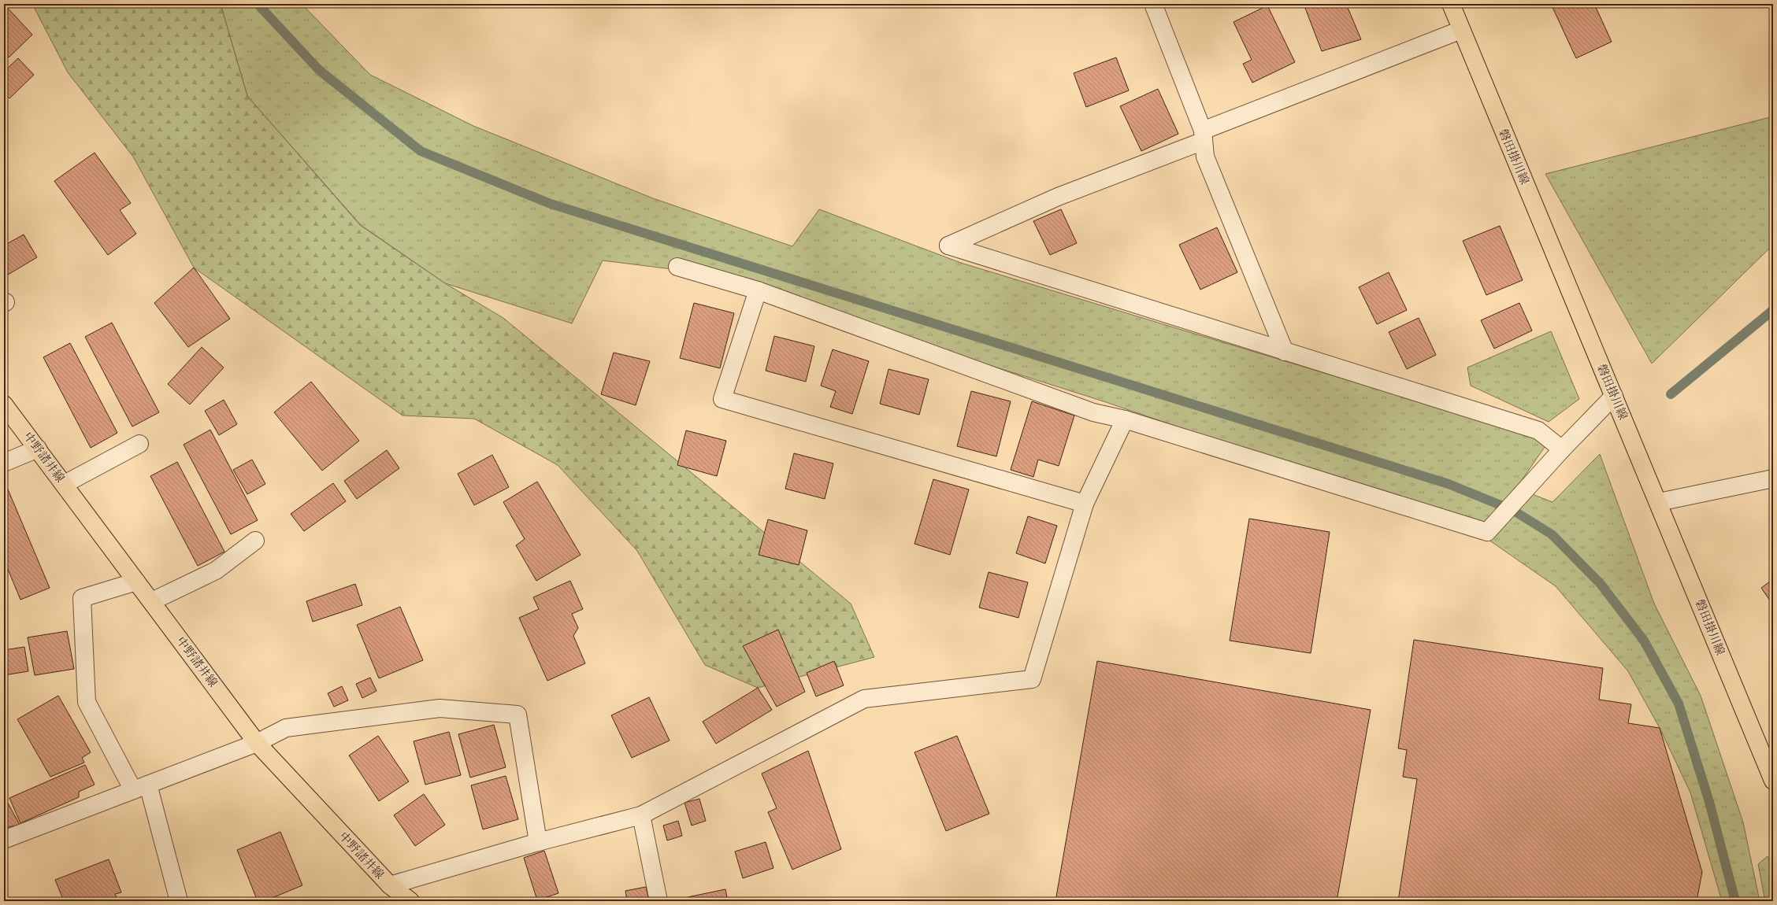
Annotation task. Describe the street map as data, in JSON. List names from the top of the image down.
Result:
{
  "streets": {
    "main road": ["磐田掛川線", "中野諸井線"]
  }
}
